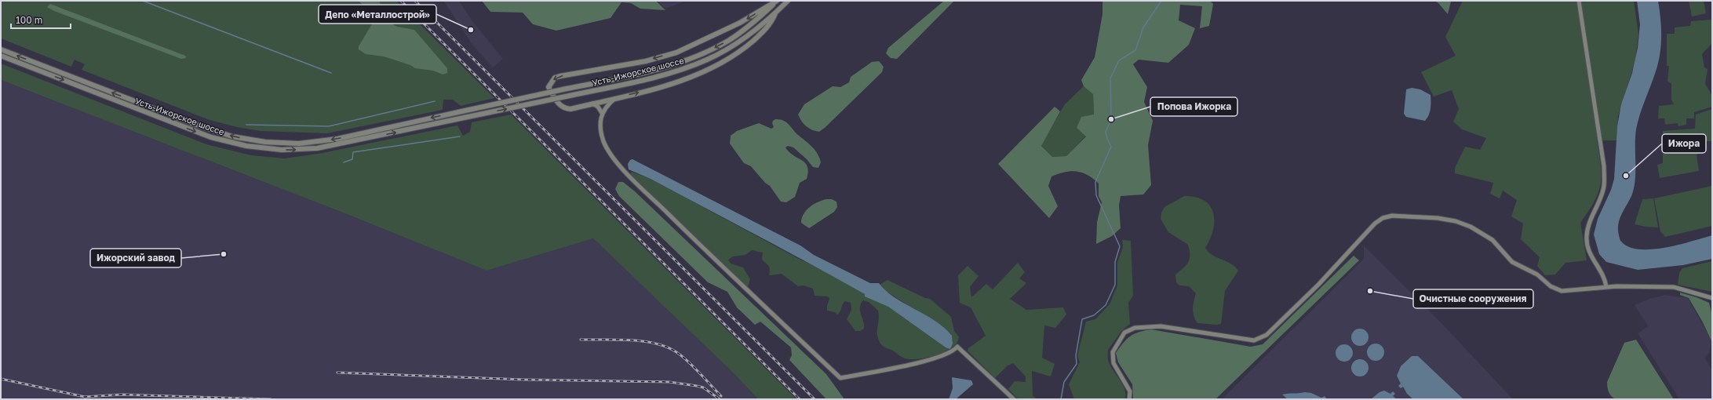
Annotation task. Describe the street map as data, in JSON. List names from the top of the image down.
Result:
{
  "streets": {
    "street": ["Усть-Ижорское шоссе"]
  },
  "places": [
    "Депо «Металлострой»",
    "Попова Ижорка",
    "Ижора",
    "Ижорский завод",
    "Очистные сооружения"
  ],
  "scale_bar": "100 m"
}
